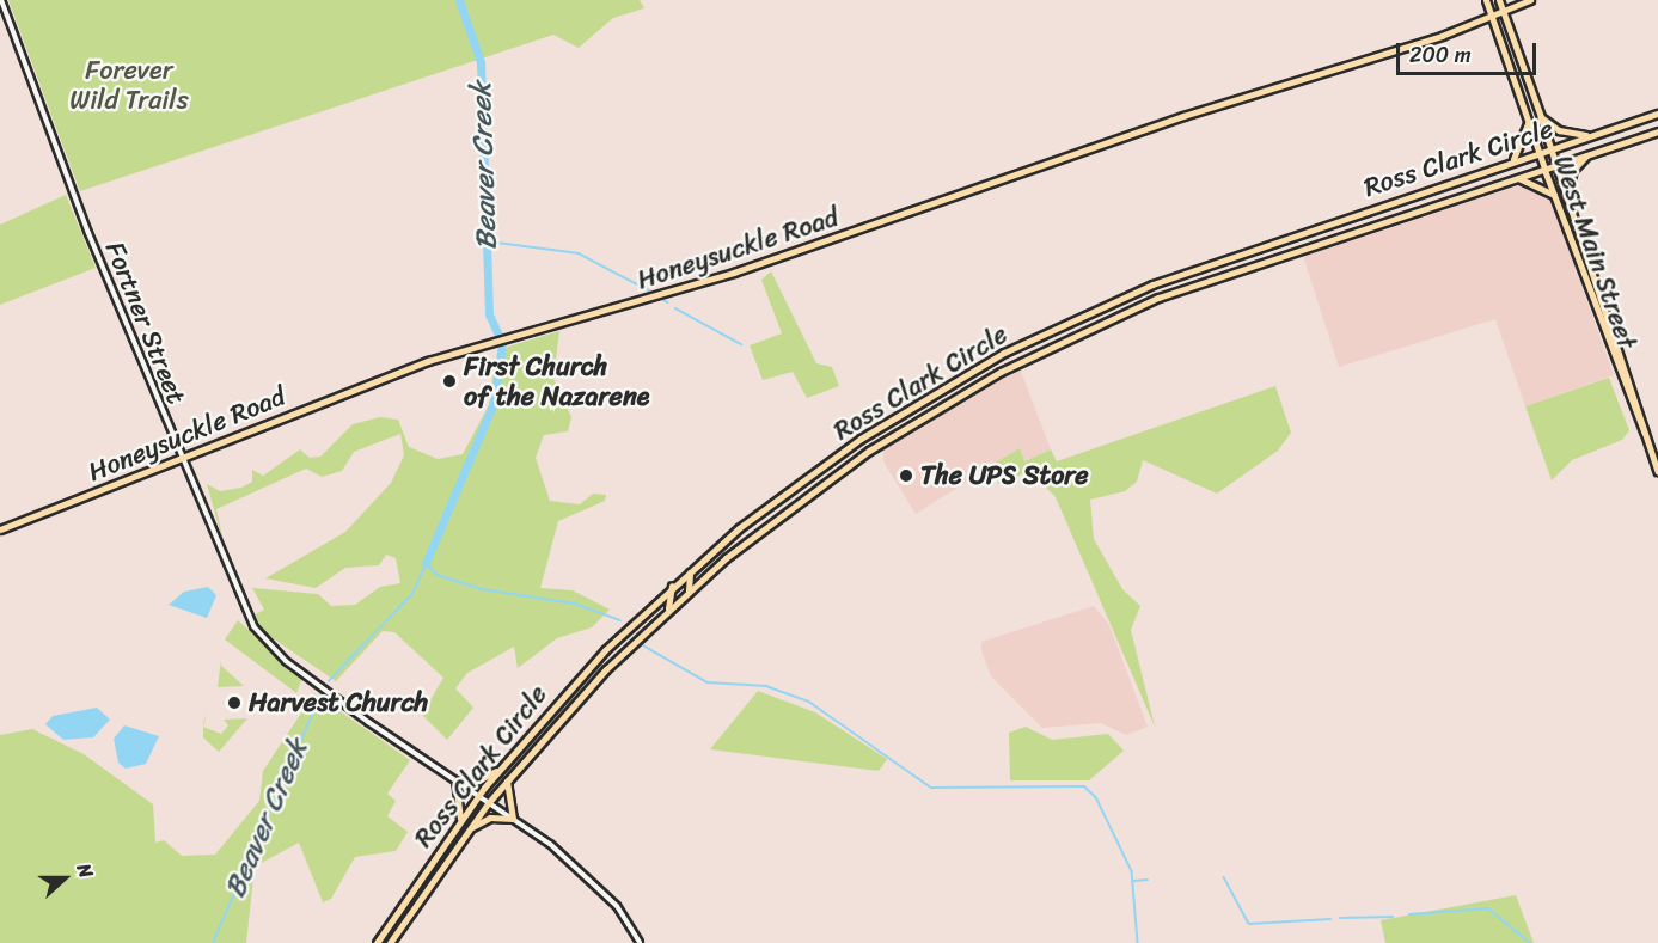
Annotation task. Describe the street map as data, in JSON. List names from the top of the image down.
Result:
{
  "streets": {
    "highway": ["Ross Clark Circle", "West Main Street"],
    "main road": ["Honeysuckle Road"],
    "street": ["Fortner Street"]
  },
  "crossings": [
    ["Ross Clark Circle", "West Main Street"],
    ["Ross Clark Circle", "Fortner Street"],
    ["Honeysuckle Road", "West Main Street"],
    ["Honeysuckle Road", "Fortner Street"]
  ],
  "water": ["Beaver Creek"],
  "parks": ["Forever Wild Trails"],
  "places": ["First Church of the Nazarene", "The UPS Store", "Harvest Church"],
  "scale_bar": "200 m",
  "north": "right"
}
